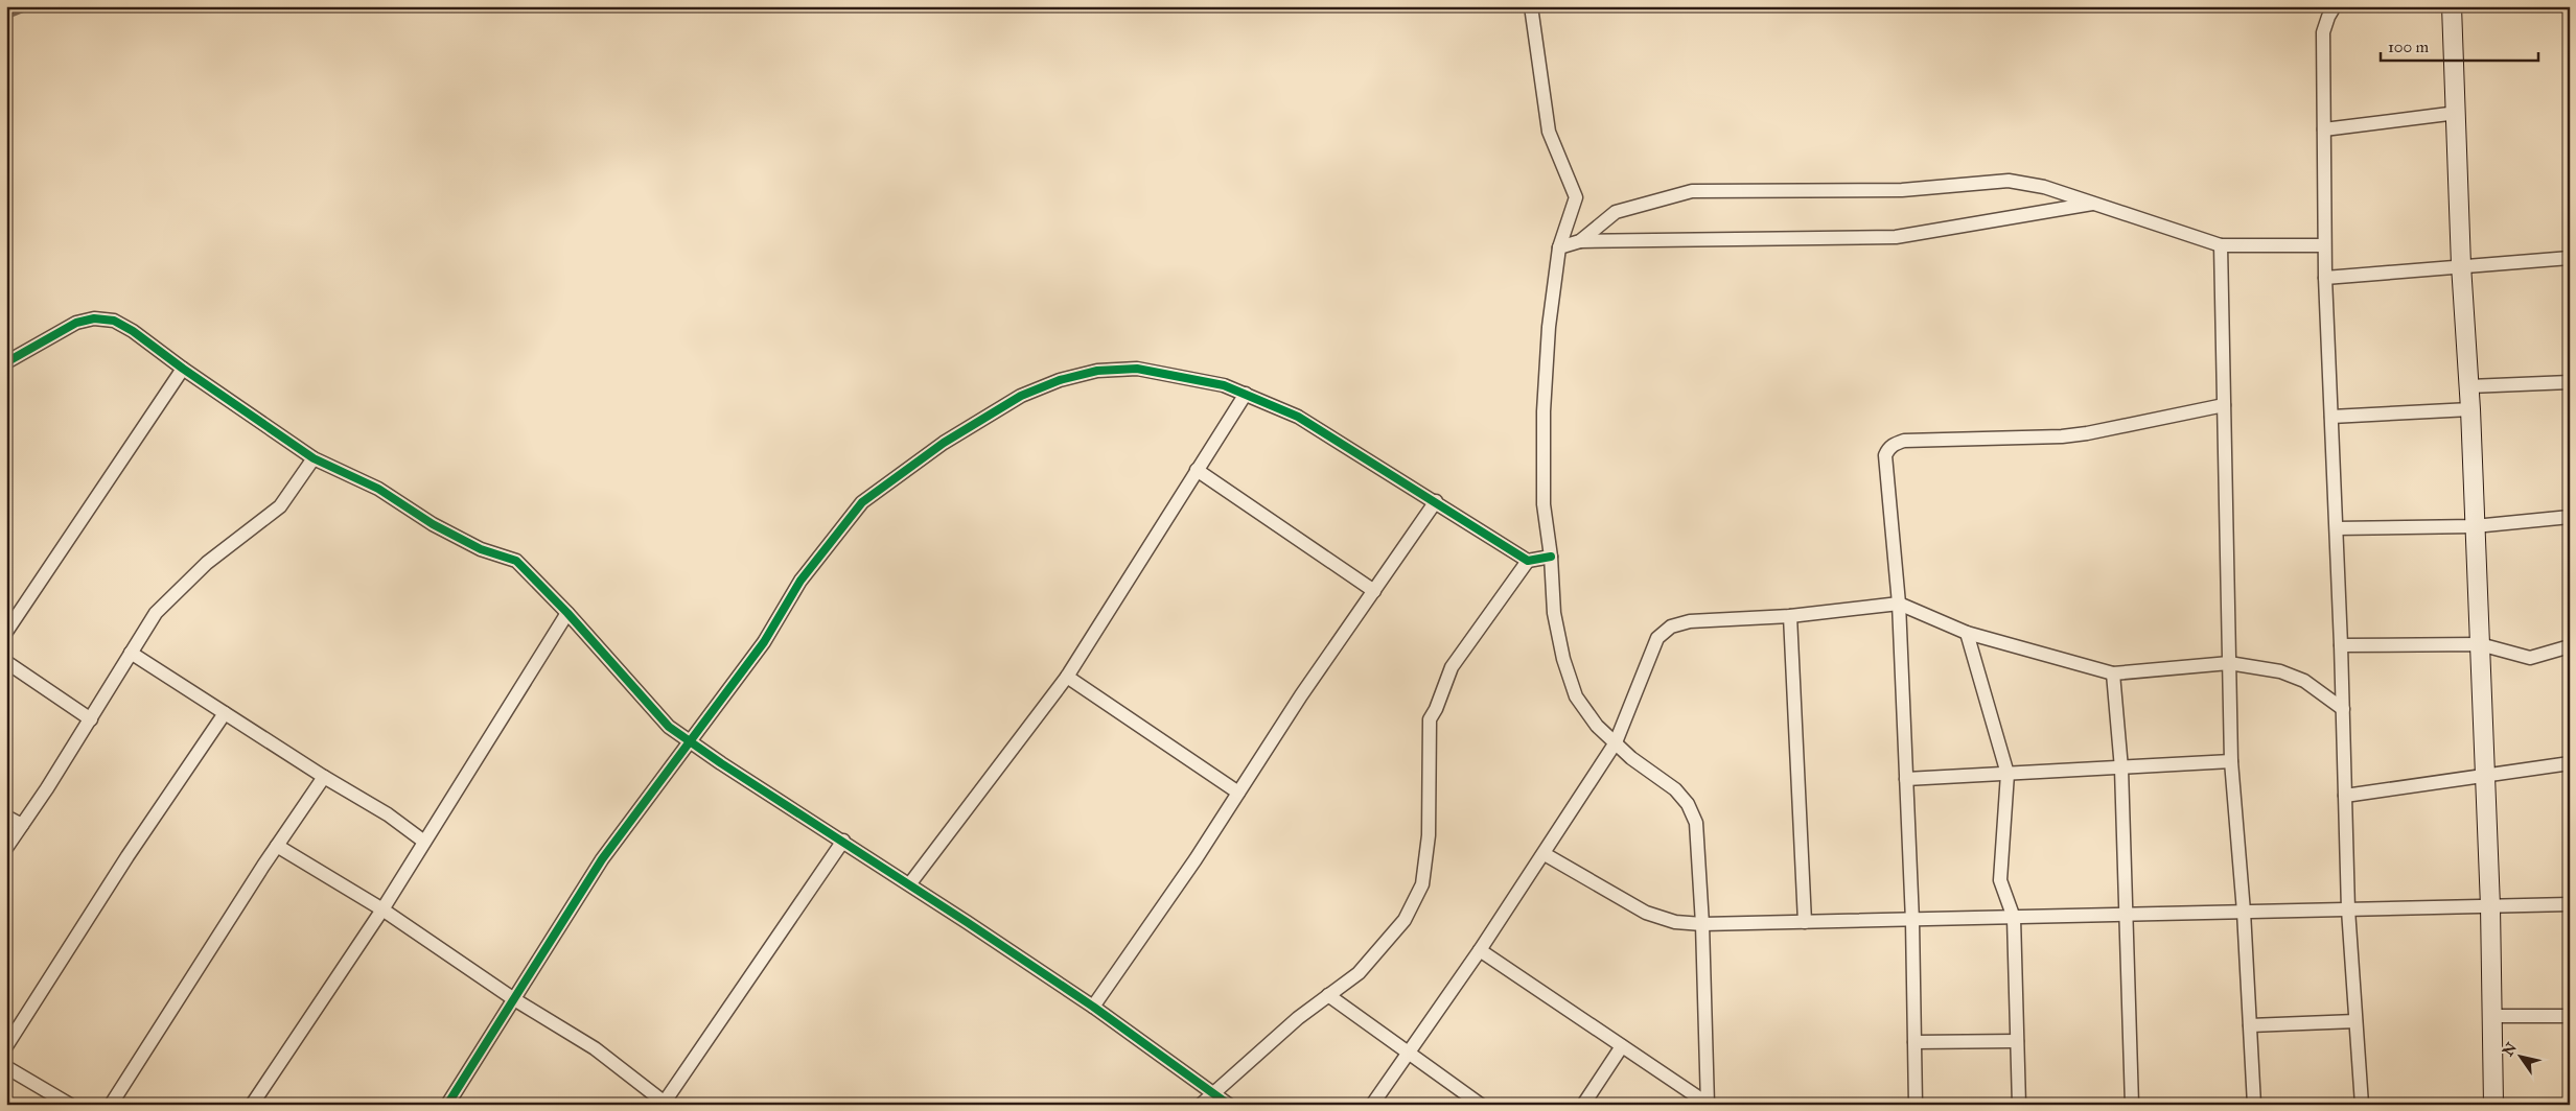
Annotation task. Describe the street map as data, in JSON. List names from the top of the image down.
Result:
{
  "scale_bar": "100 m",
  "north": "top left"
}
